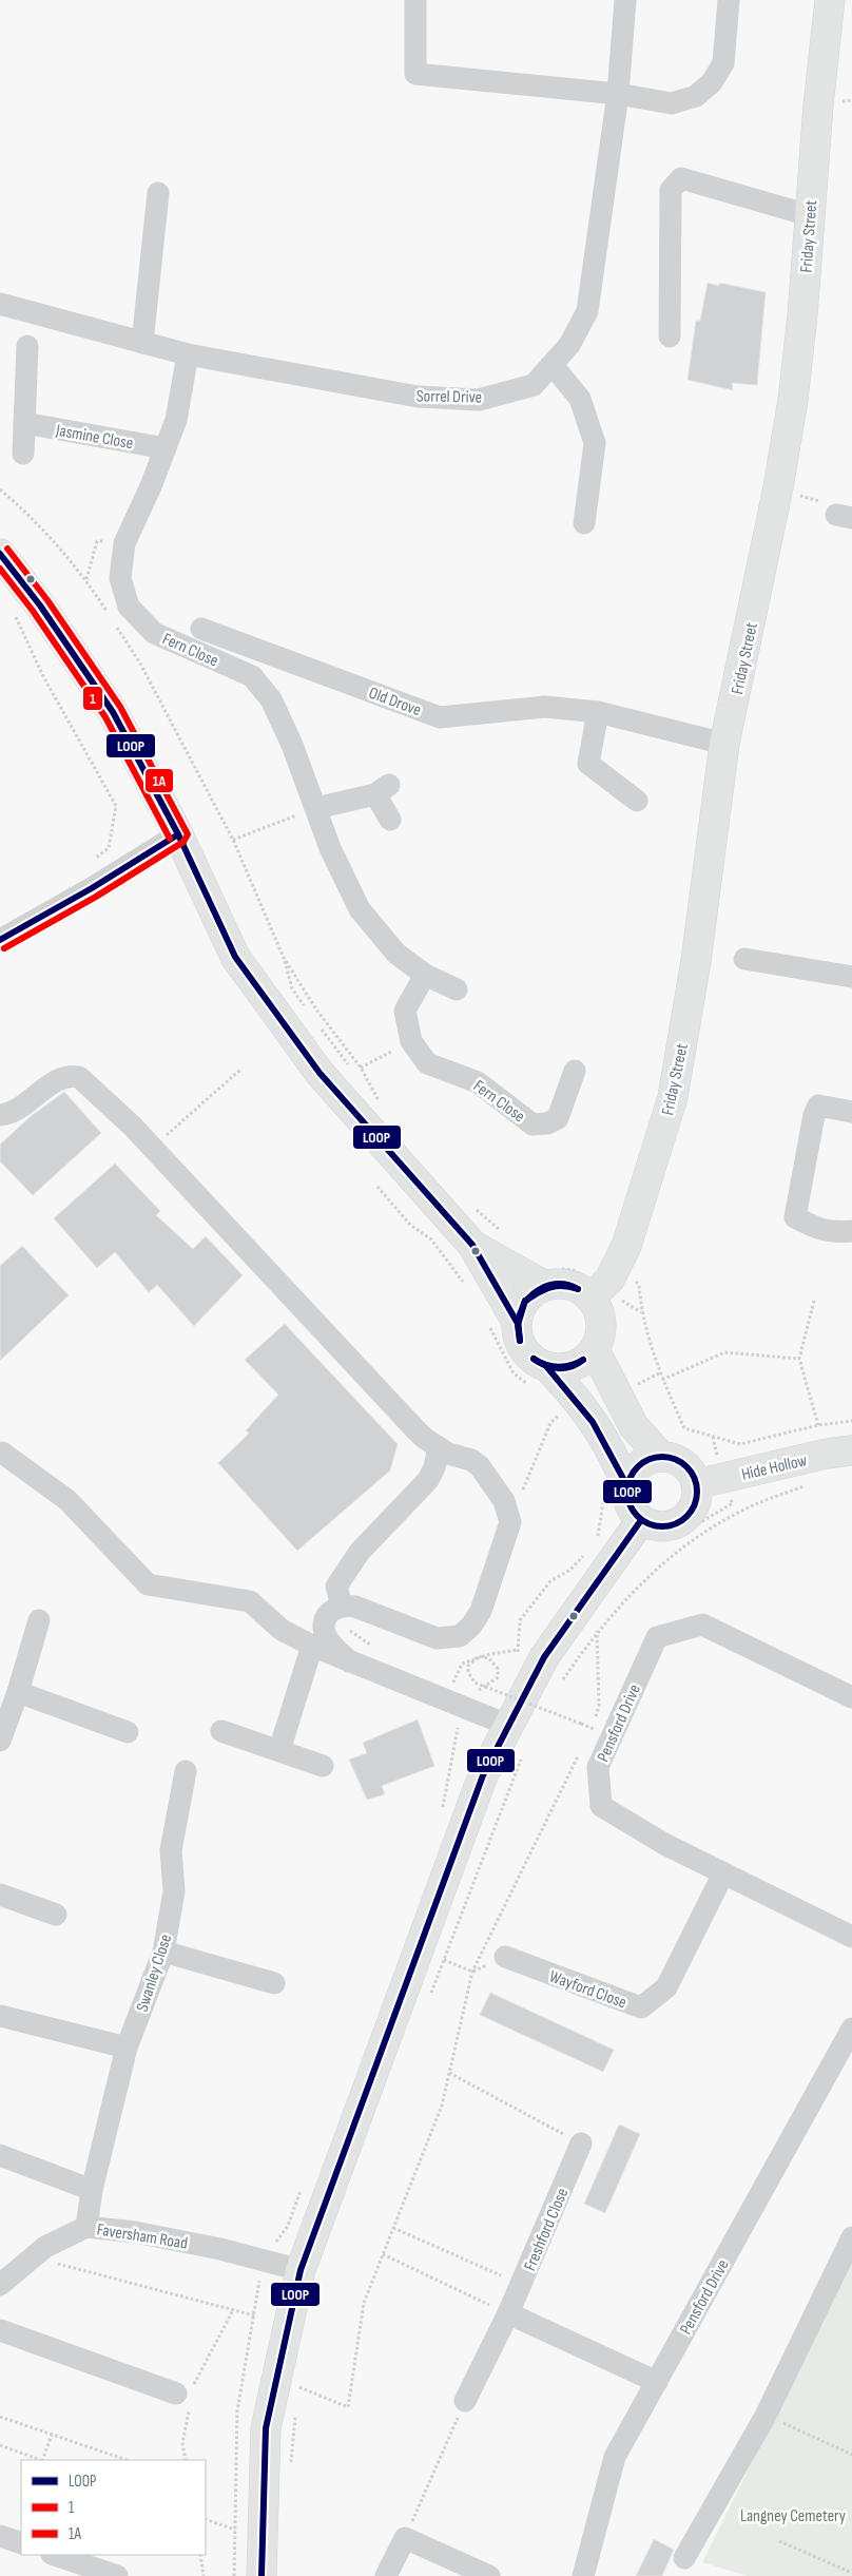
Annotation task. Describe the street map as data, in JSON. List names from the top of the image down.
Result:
{
  "streets": {
    "main road": ["Friday Street", "Hide Hollow"],
    "street": [
      "Sorrel Drive",
      "Jasmine Close",
      "Fern Close",
      "Old Drove",
      "Pensford Drive",
      "Swanley Close",
      "Wayford Close",
      "Freshford Close",
      "Faversham Road"
    ]
  },
  "crossings": [
    ["Friday Street", "Old Drove"],
    ["Sorrel Drive", "Fern Close"],
    ["Jasmine Close", "Fern Close"],
    ["Pensford Drive", "Wayford Close"],
    ["Swanley Close", "Faversham Road"]
  ],
  "parks": ["Langney Cemetery"],
  "lines": ["transit line 1A", "transit line LOOP", "transit line 1"],
  "legend": ["LOOP", "1", "1A"]
}
